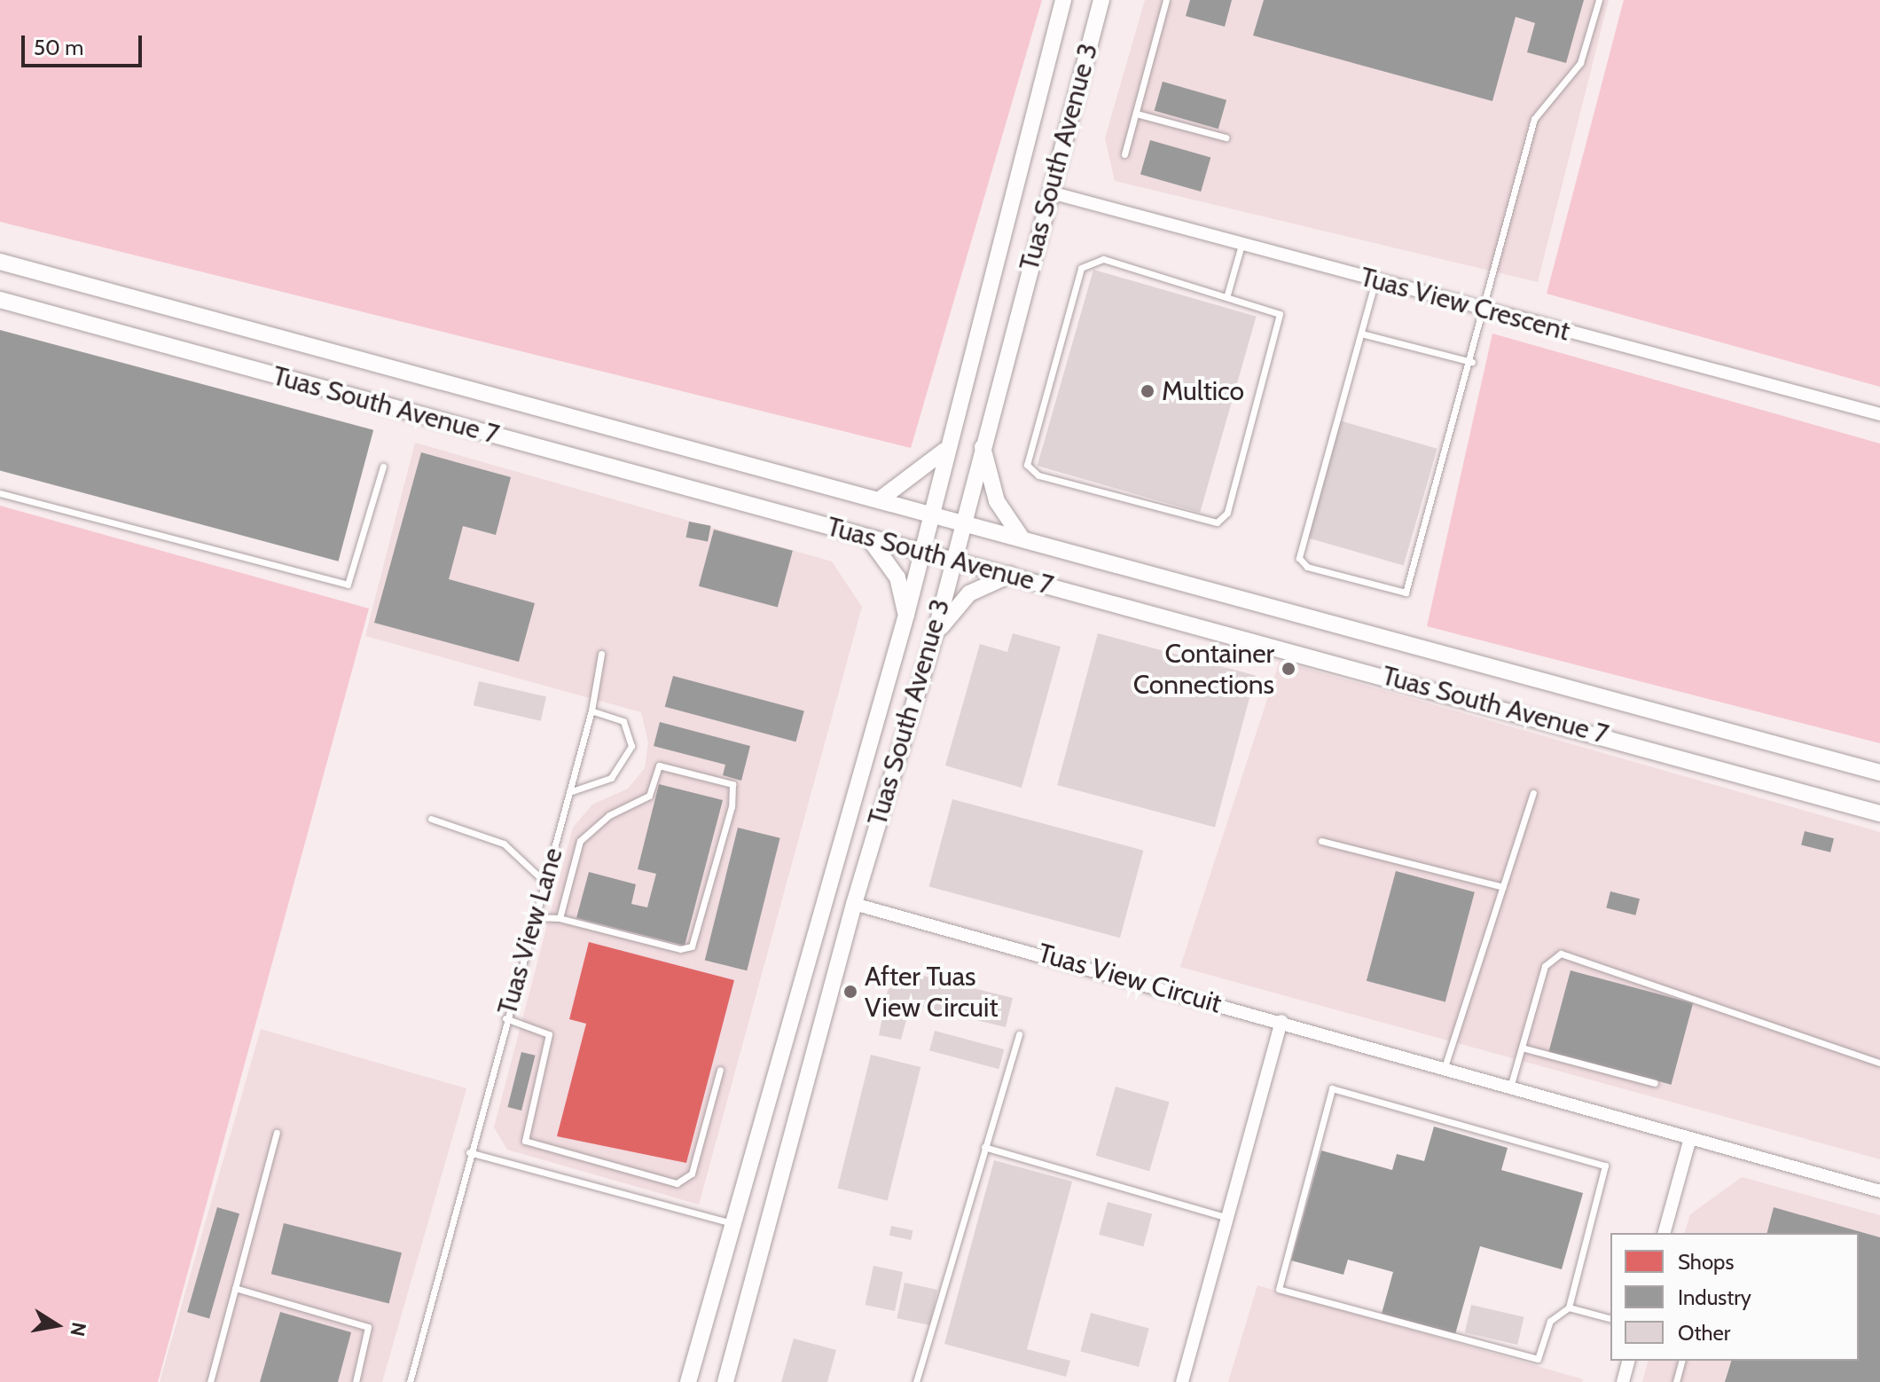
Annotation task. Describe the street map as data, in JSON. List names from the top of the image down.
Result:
{
  "streets": {
    "street": [
      "Tuas South Avenue 3",
      "Tuas View Crescent",
      "Tuas South Avenue 7",
      "Tuas View Circuit"
    ],
    "lane": ["Tuas View Lane"]
  },
  "crossings": [
    ["Tuas South Avenue 3", "Tuas View Crescent"],
    ["Tuas South Avenue 3", "Tuas South Avenue 7"],
    ["Tuas South Avenue 3", "Tuas View Circuit"]
  ],
  "places": ["Multico", "Container Connections", "After Tuas View Circuit"],
  "legend": ["Shops", "Industry", "Other"],
  "scale_bar": "50 m",
  "north": "right"
}
